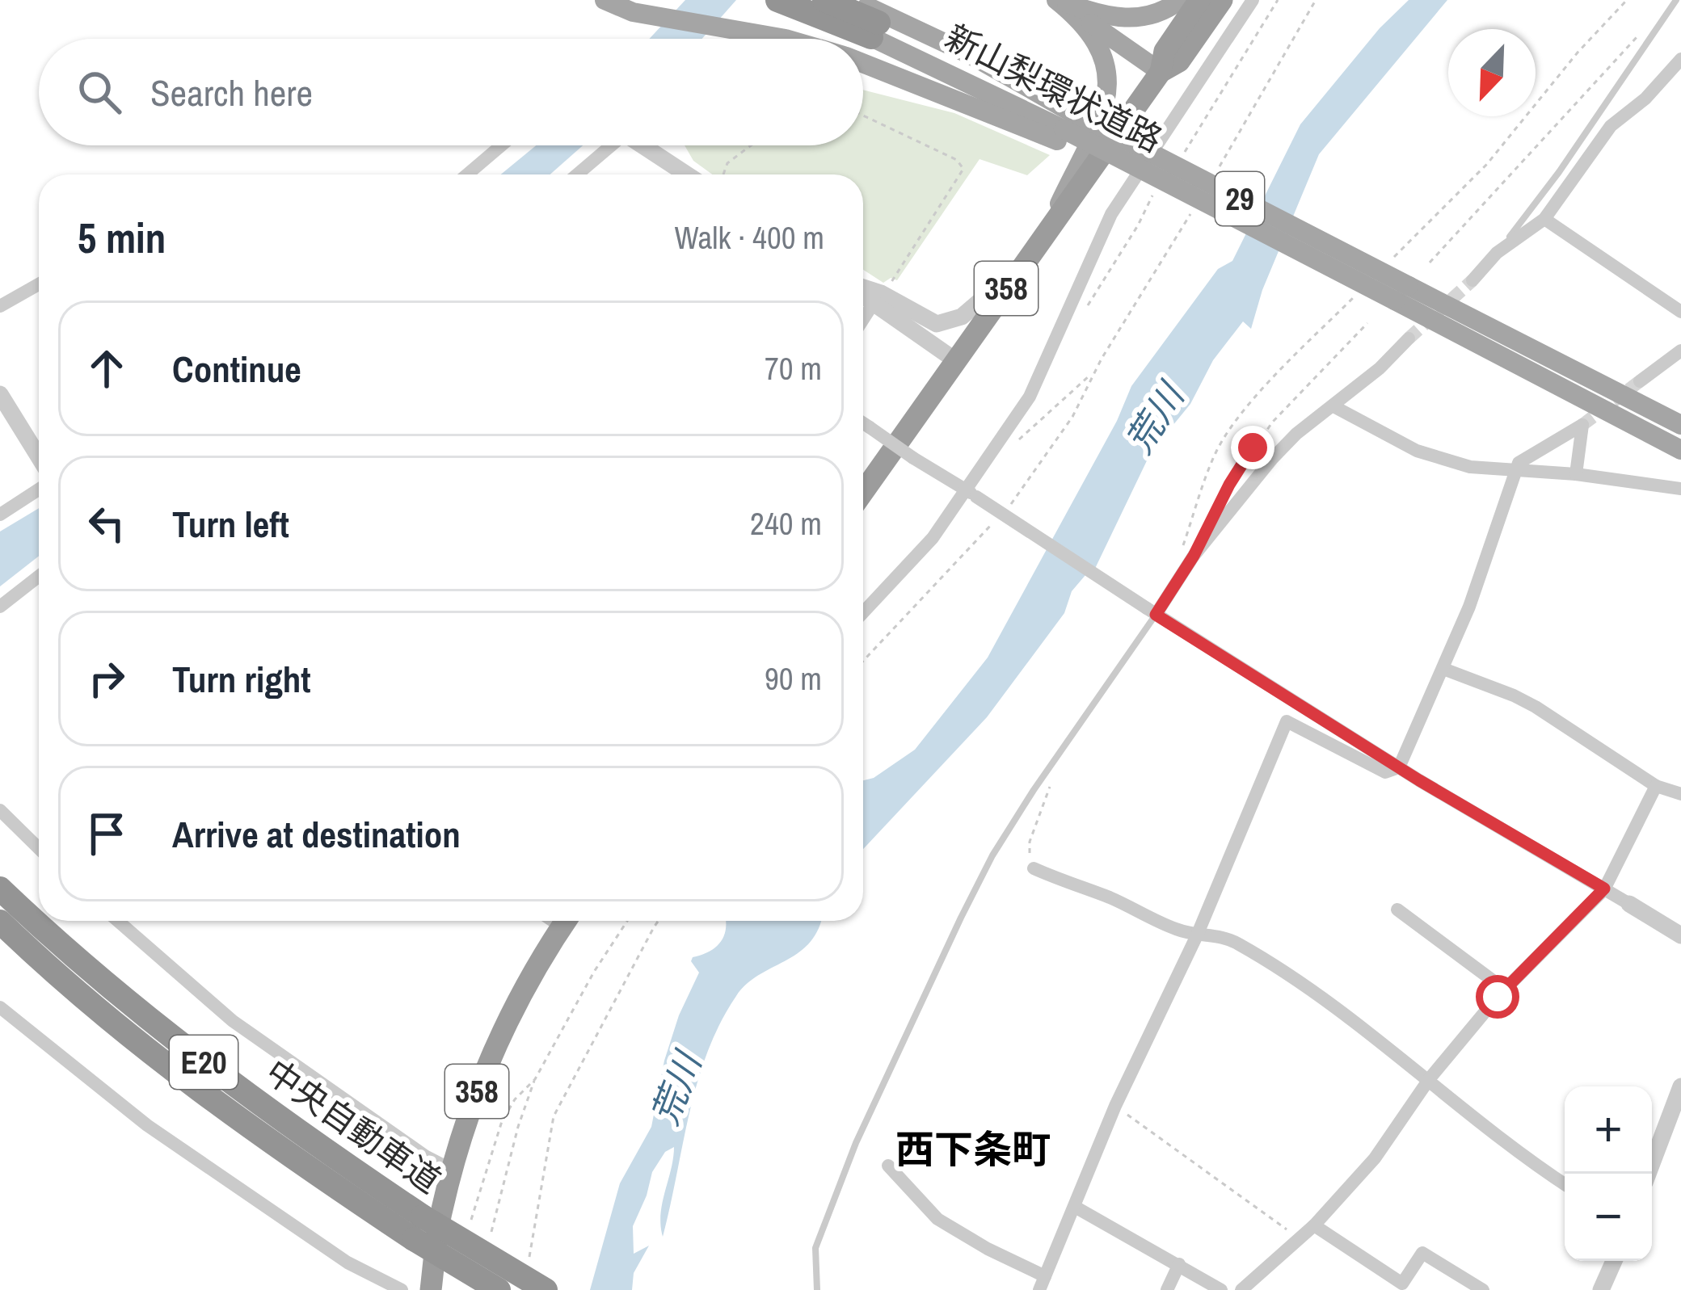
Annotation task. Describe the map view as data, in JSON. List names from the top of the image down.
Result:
{
  "streets": {
    "highway": ["358", "E20", "中央自動車道"],
    "main road": ["29"]
  },
  "districts": ["西下条町"],
  "water": ["荒川"],
  "north": "bottom left",
  "page": {
    "search": "Search here",
    "heading": ["5 min", "Walk · 400 m"],
    "list": [
      ["Continue", "70 m"],
      ["Turn left", "240 m"],
      ["Turn right", "90 m"],
      "Arrive at destination"
    ],
    "map_buttons": ["+", "−"]
  }
}
